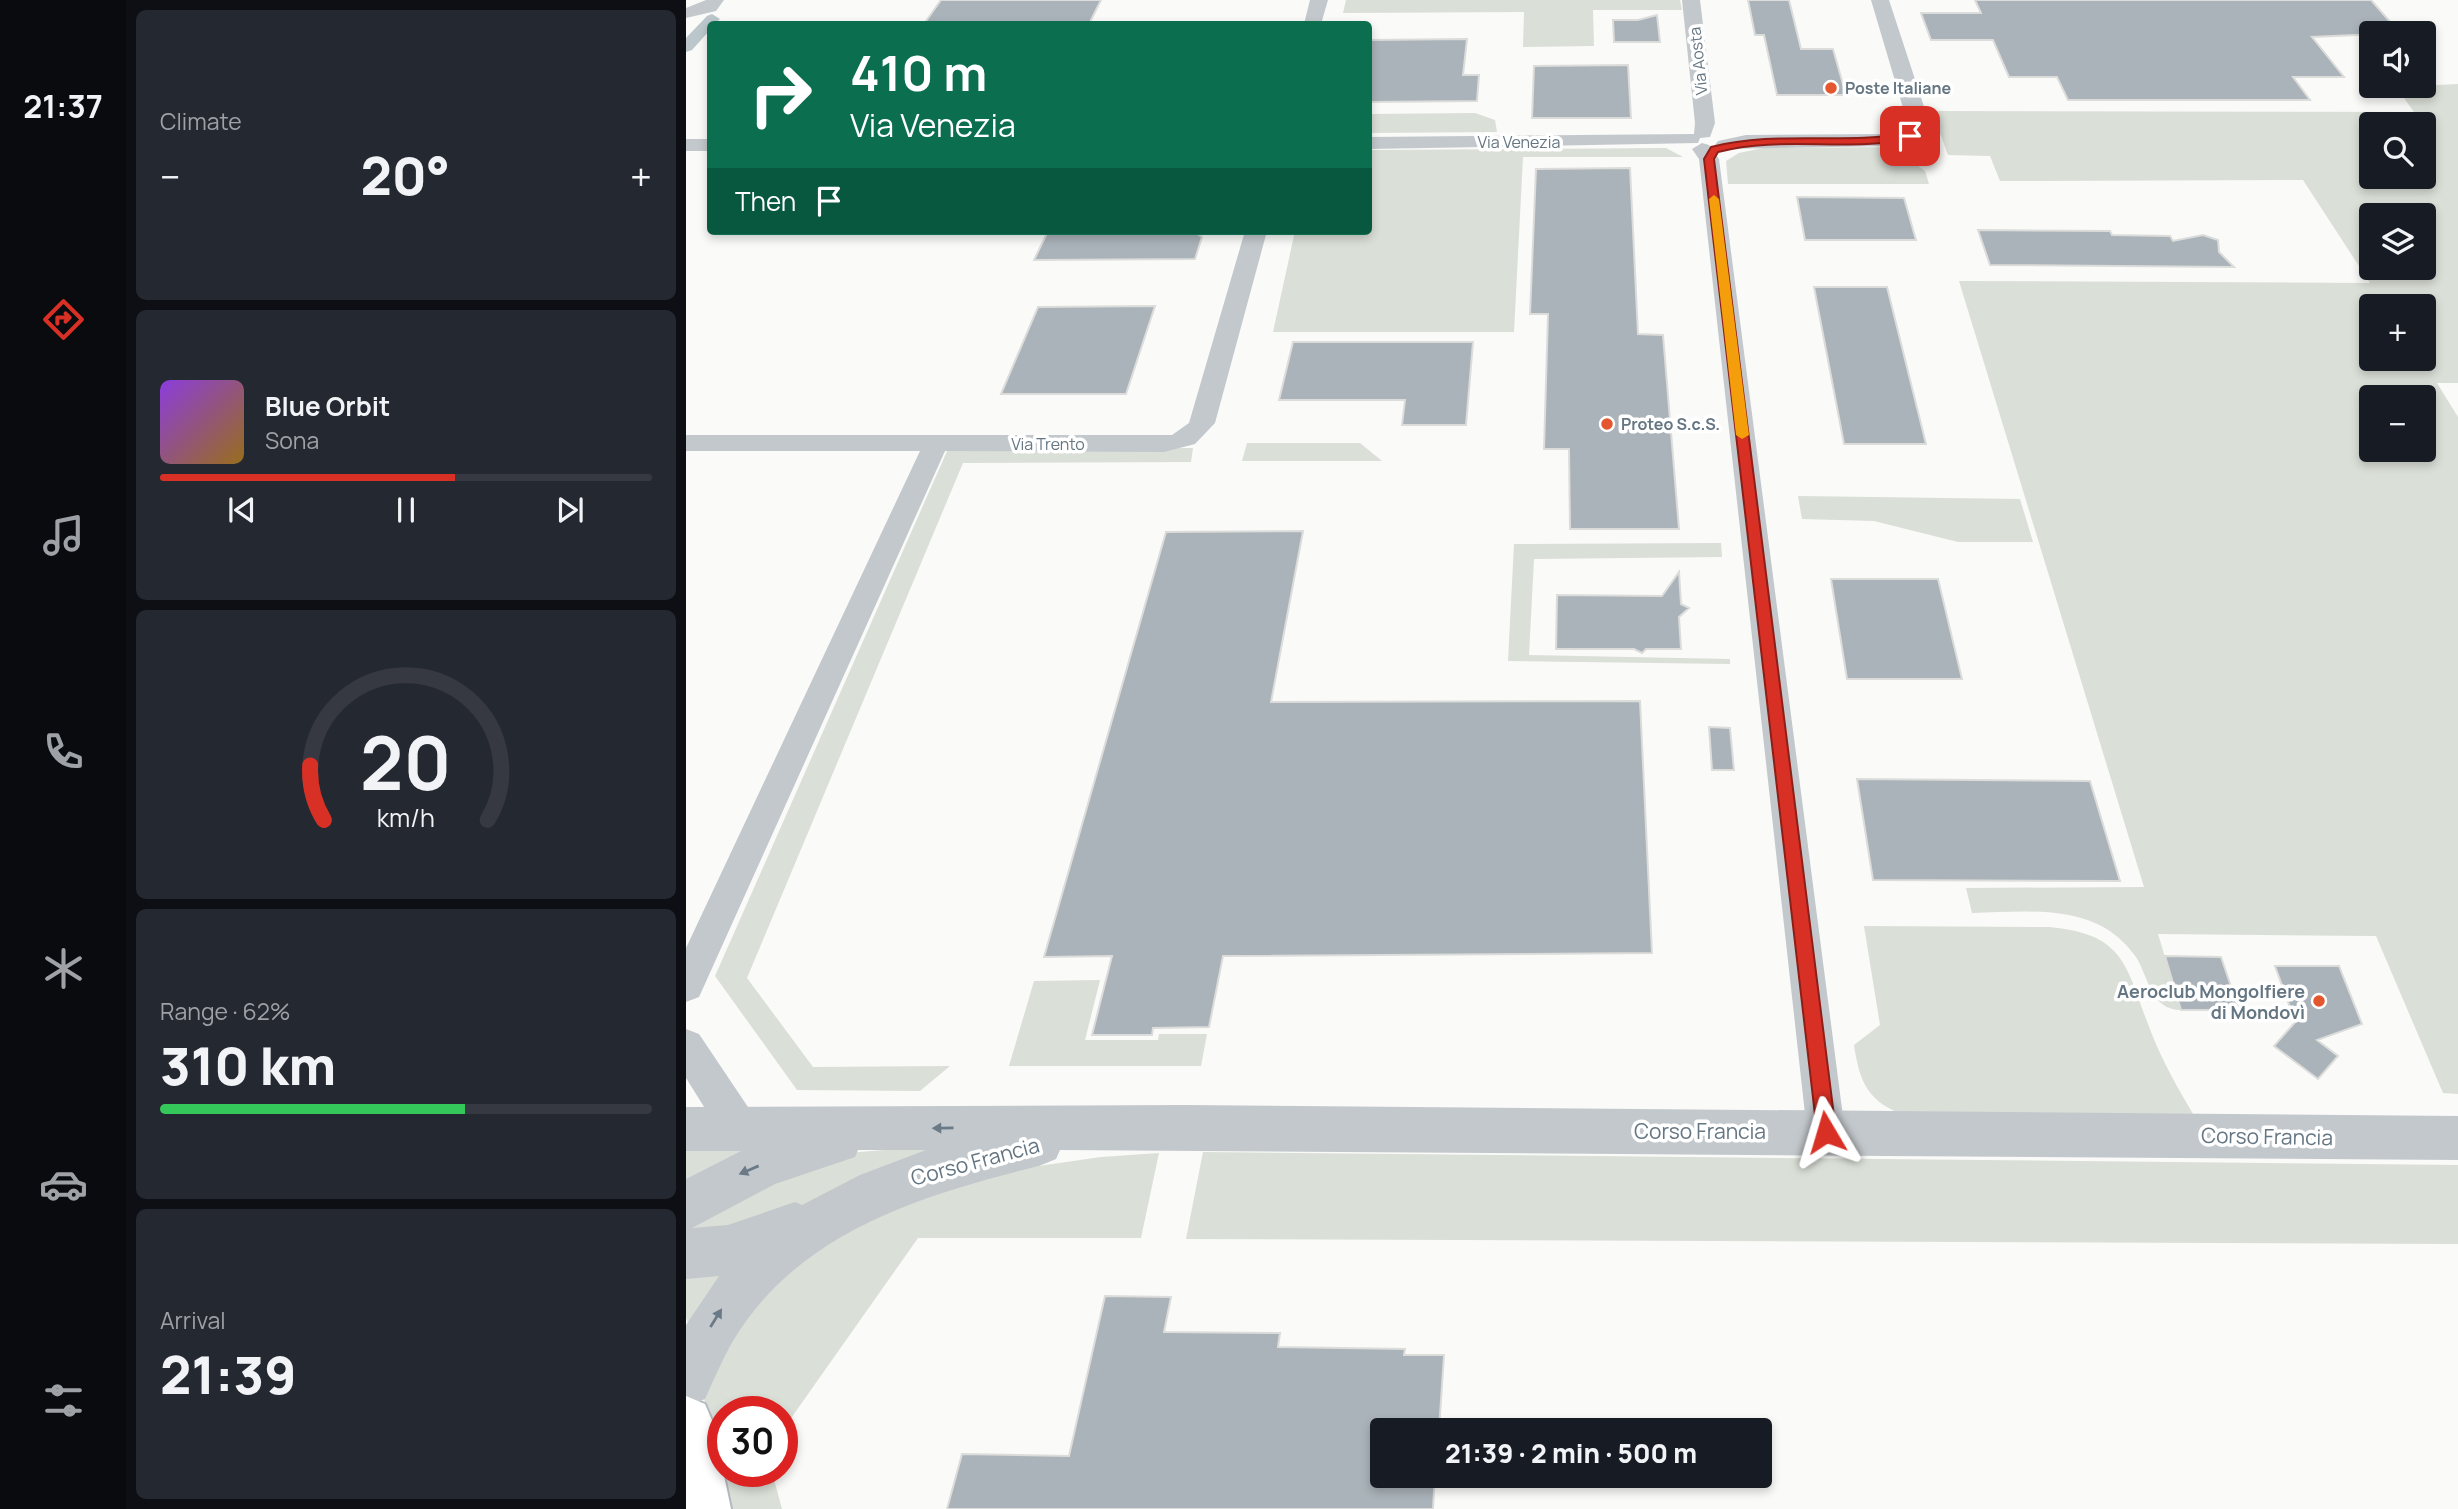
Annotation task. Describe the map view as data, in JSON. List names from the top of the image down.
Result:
{
  "streets": {
    "street": [
      "Via Aosta",
      "Via Venezia",
      "Via Trento",
      "Corso Francia"
    ]
  },
  "crossings": [
    ["Via Aosta", "Via Venezia"],
    ["Via Aosta", "Corso Francia"]
  ],
  "places": ["Poste Italiane", "Proteo S.c.S.", "Aeroclub Mongolfiere di Mondovì"],
  "page": {
    "tabs": "21:37",
    "tile": [
      "Climate",
      ["Range · 62%", "310 km"],
      ["Arrival", "21:39"]
    ],
    "map_buttons": ["+", "−"],
    "turn": ["410 m", "Via Venezia"],
    "heat": ["−", "20°", "+"],
    "then": "Then",
    "song": ["Blue Orbit", "Sona"],
    "limit": "30",
    "trip": "21:39 · 2 min · 500 m",
    "gauge": ["20", "km/h"]
  }
}
